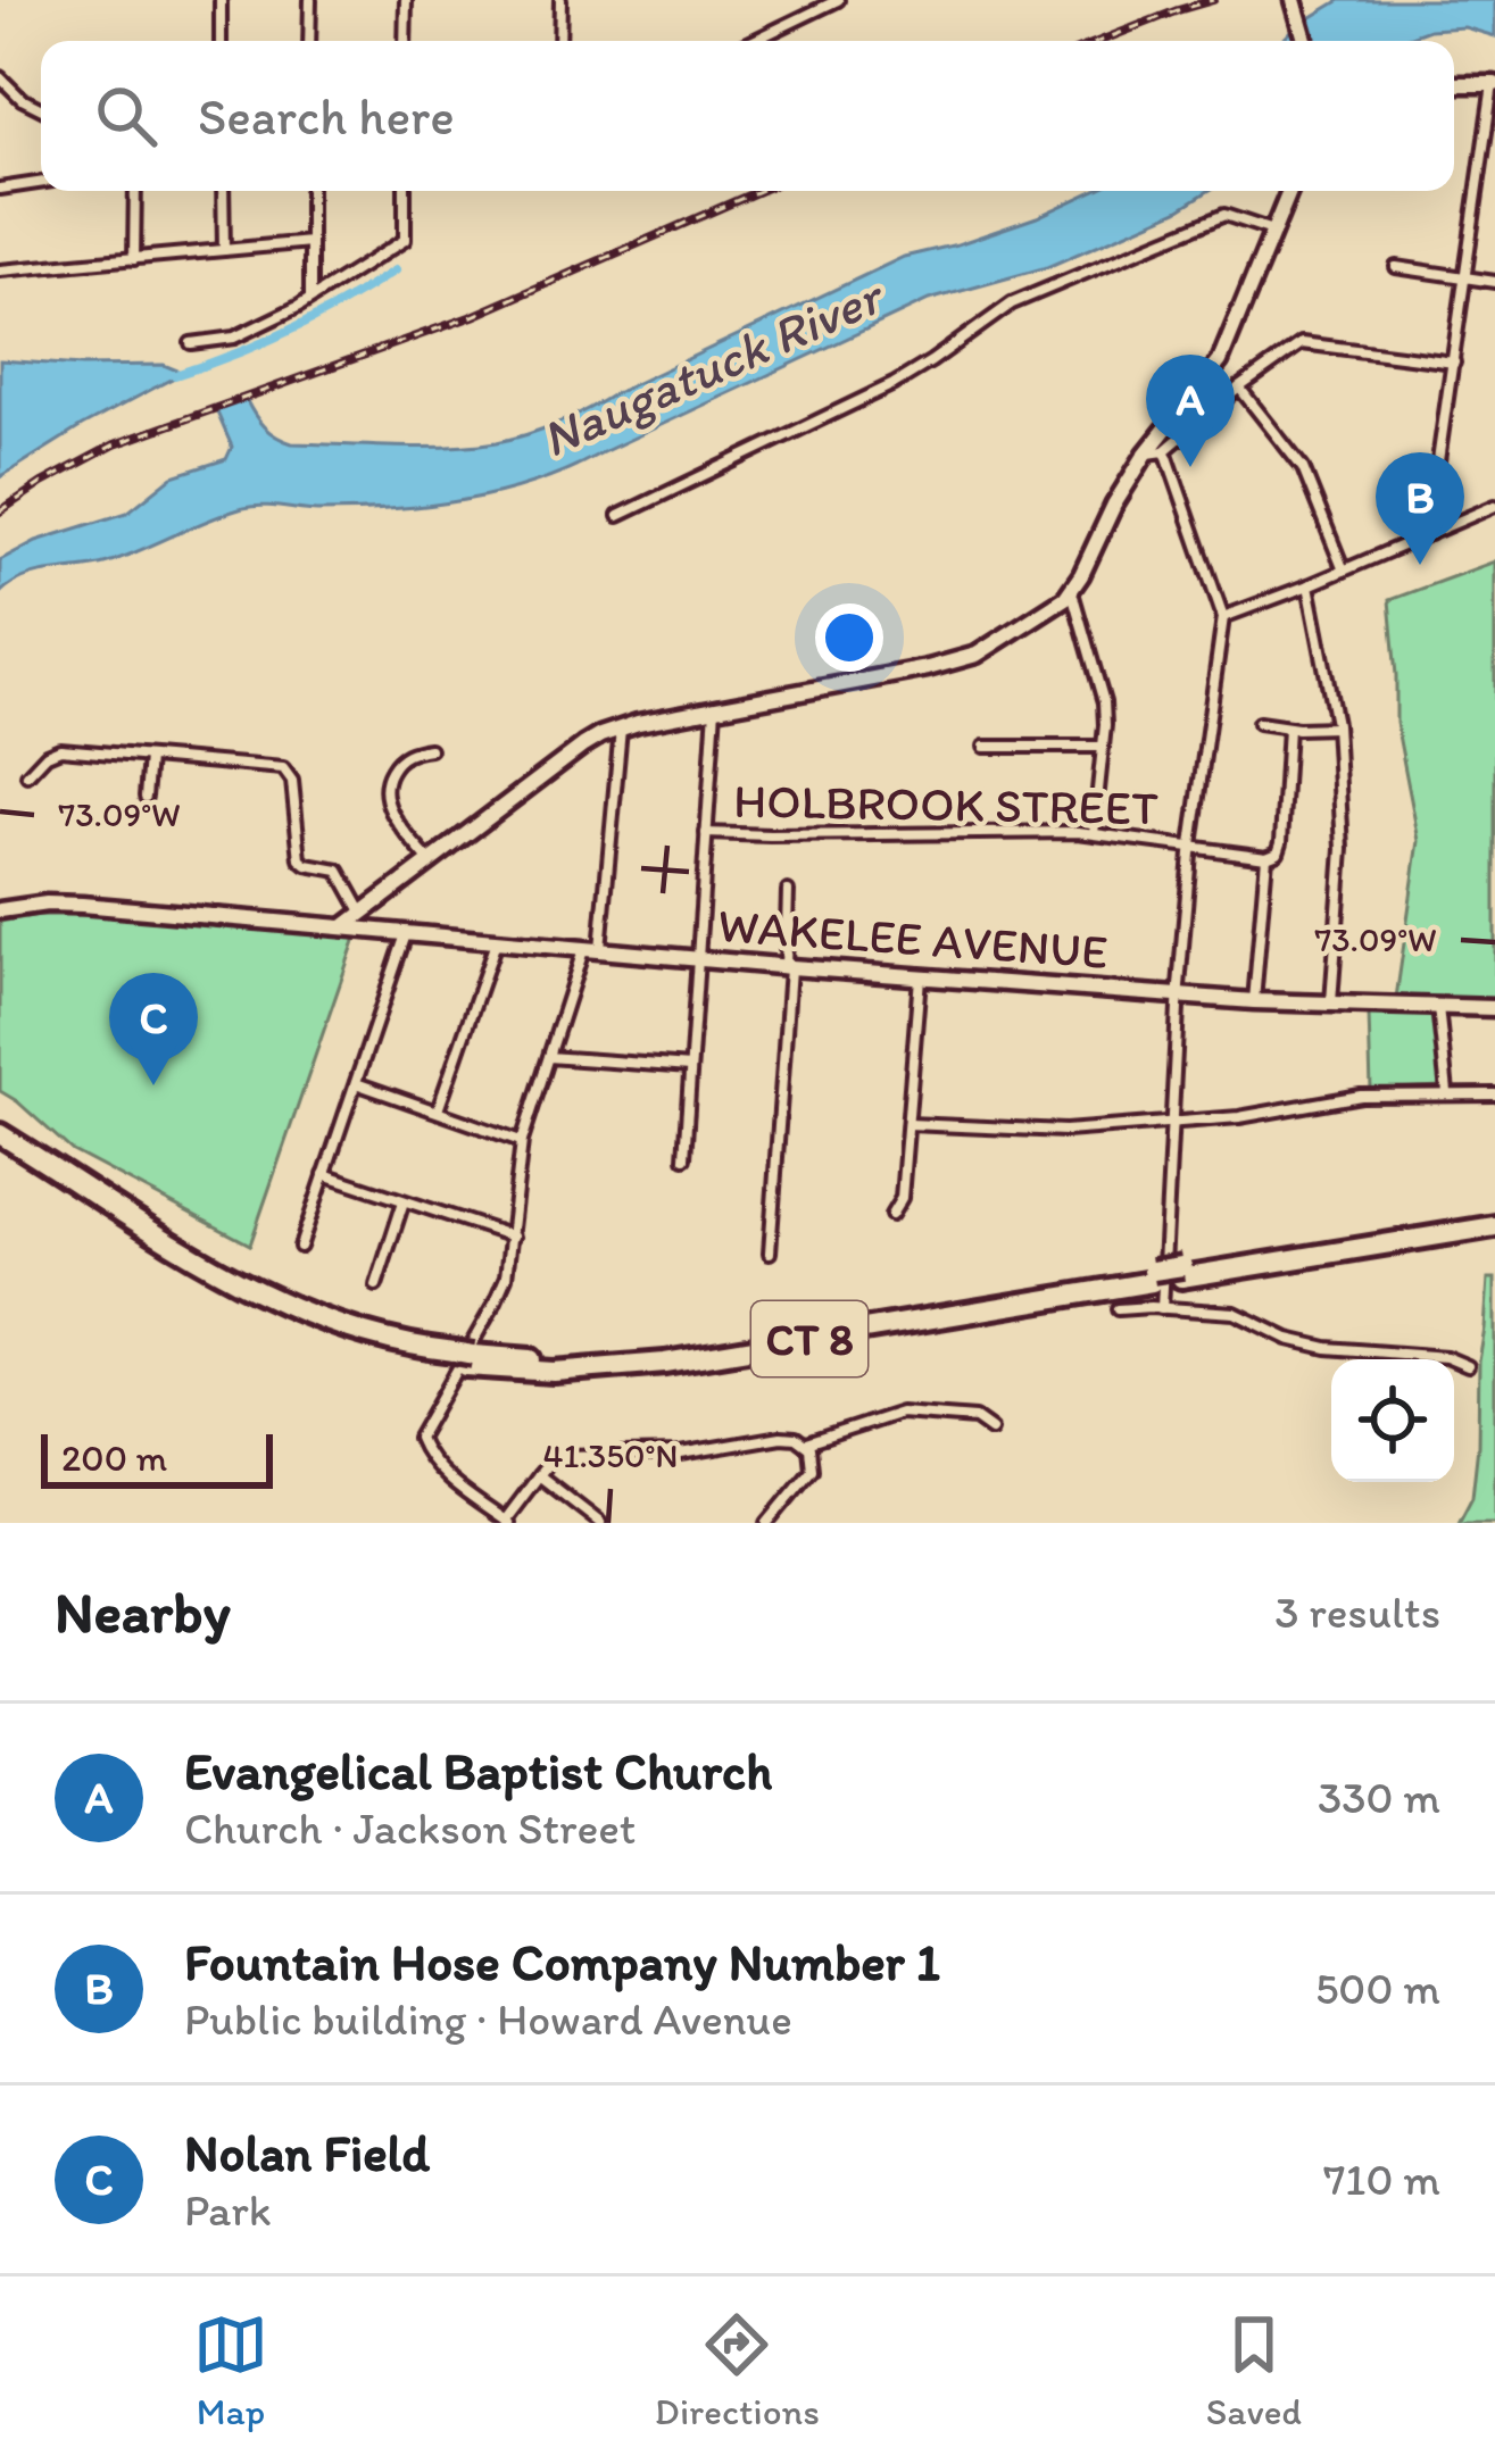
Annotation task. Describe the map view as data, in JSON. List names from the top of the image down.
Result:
{
  "streets": {
    "highway": ["CT 8"],
    "main road": ["WAKELEE AVENUE"],
    "street": ["HOLBROOK STREET"]
  },
  "water": ["Naugatuck River"],
  "scale_bar": "200 m",
  "page": {
    "search": "Search here",
    "pins": ["A", "B", "C"],
    "scale": "200 m",
    "heading": ["Nearby", "3 results"],
    "list": [
      {
        "mark": "A",
        "name": "Evangelical Baptist Church",
        "note": "Church · Jackson Street",
        "value": "330 m"
      },
      {
        "mark": "B",
        "name": "Fountain Hose Company Number 1",
        "note": "Public building · Howard Avenue",
        "value": "500 m"
      },
      {
        "mark": "C",
        "name": "Nolan Field",
        "note": "Park",
        "value": "710 m"
      }
    ],
    "nav": ["Map", "Directions", "Saved"]
  },
  "coordinates": ["73.09°W", "41.350°N"]
}
